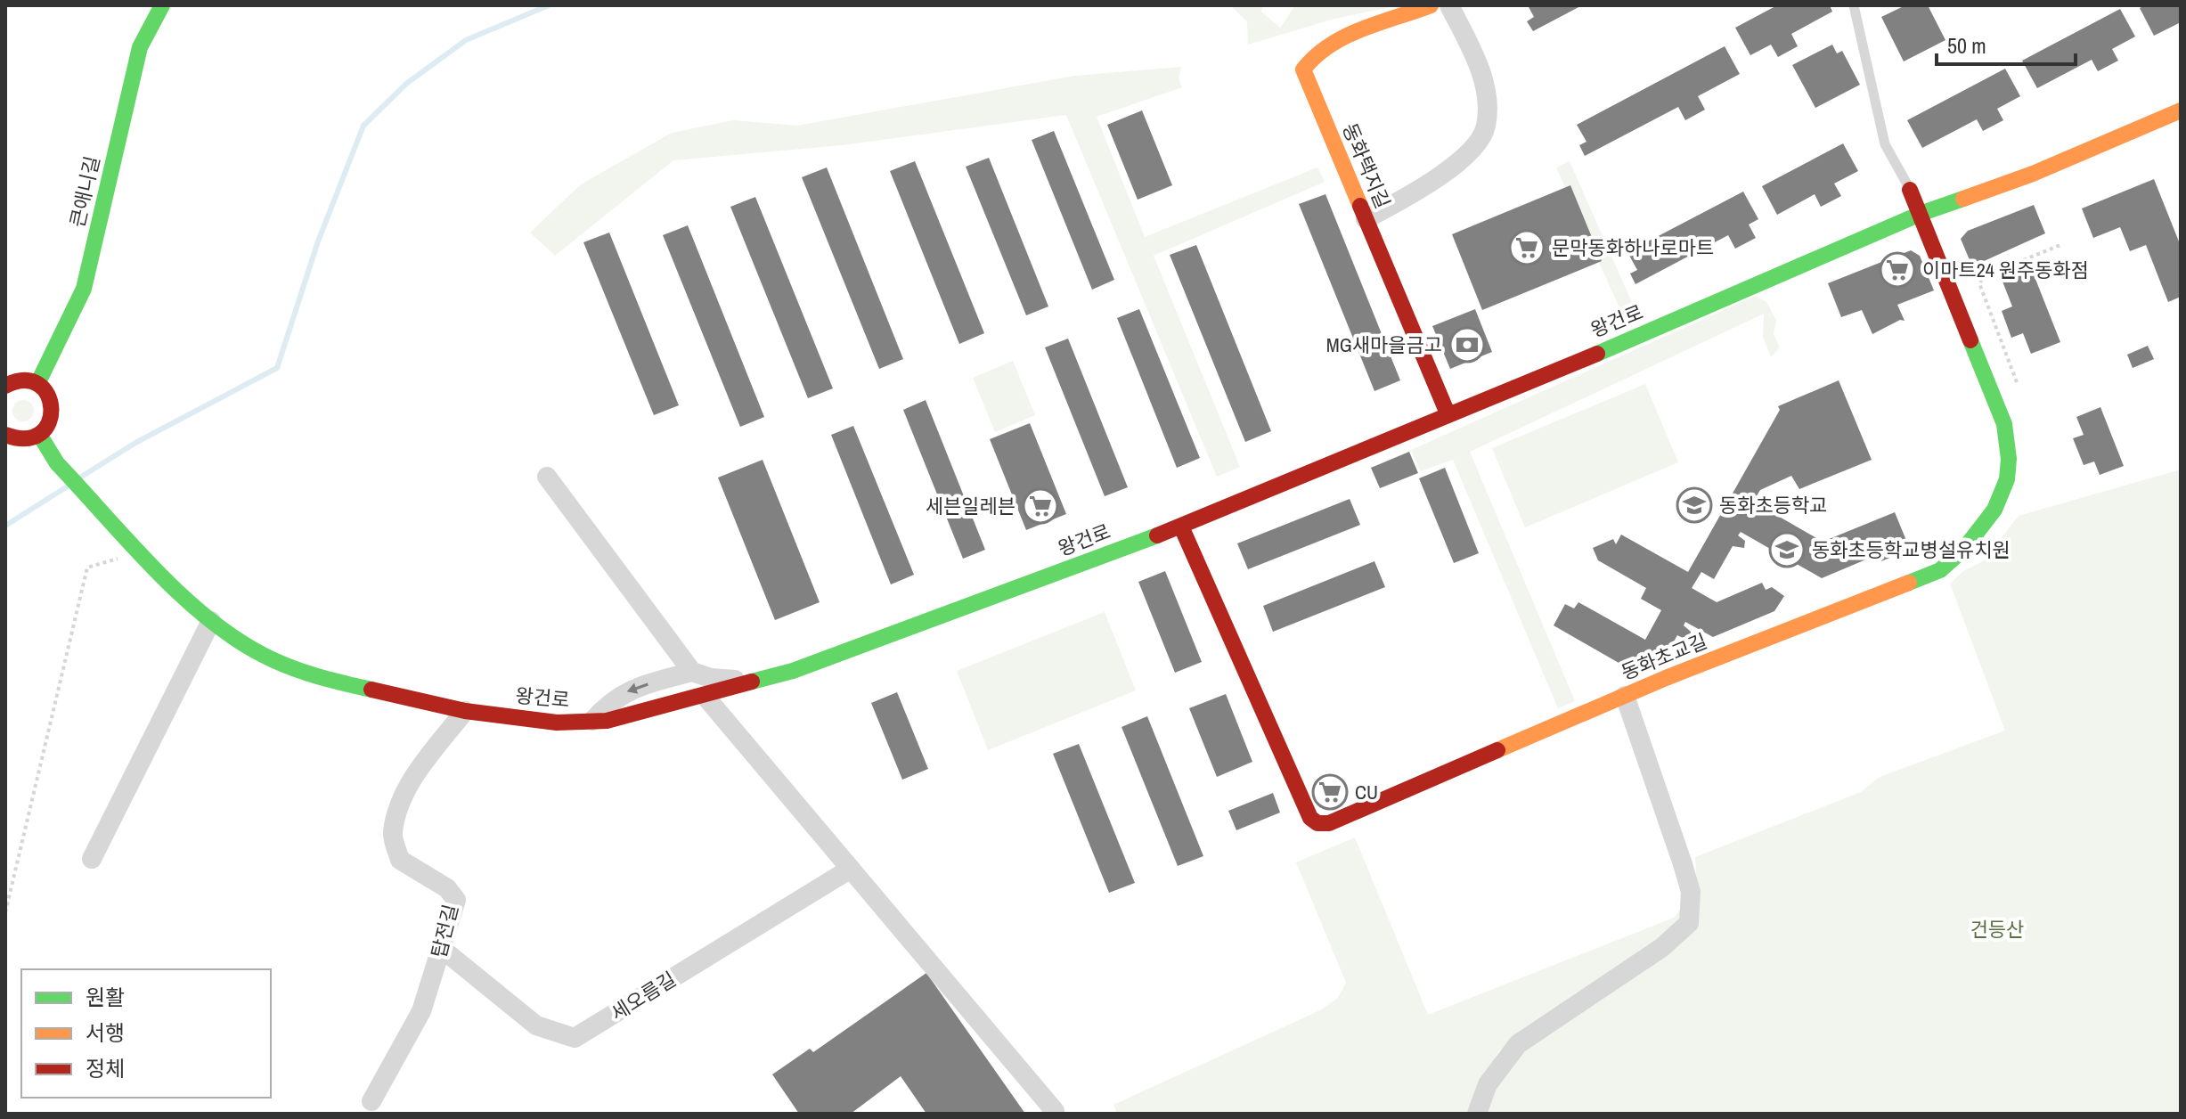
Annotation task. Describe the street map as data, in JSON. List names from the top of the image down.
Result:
{
  "streets": {
    "street": [
      "동화택지길",
      "큰애니길",
      "왕건로",
      "동화초교길",
      "탑전길",
      "세오름길"
    ]
  },
  "crossings": [
    ["동화택지길", "왕건로"],
    ["왕건로", "동화초교길"],
    ["왕건로", "탑전길"],
    ["탑전길", "세오름길"]
  ],
  "parks": ["건등산"],
  "places": {
    "supermarket": [
      "문막동화하나로마트",
      "이마트24 원주동화점",
      "세븐일레븐",
      "CU"
    ],
    "bank": ["MG새마을금고"],
    "school or university": ["동화초등학교", "동화초등학교병설유치원"]
  },
  "legend": ["원활", "서행", "정체"],
  "scale_bar": "50 m"
}
